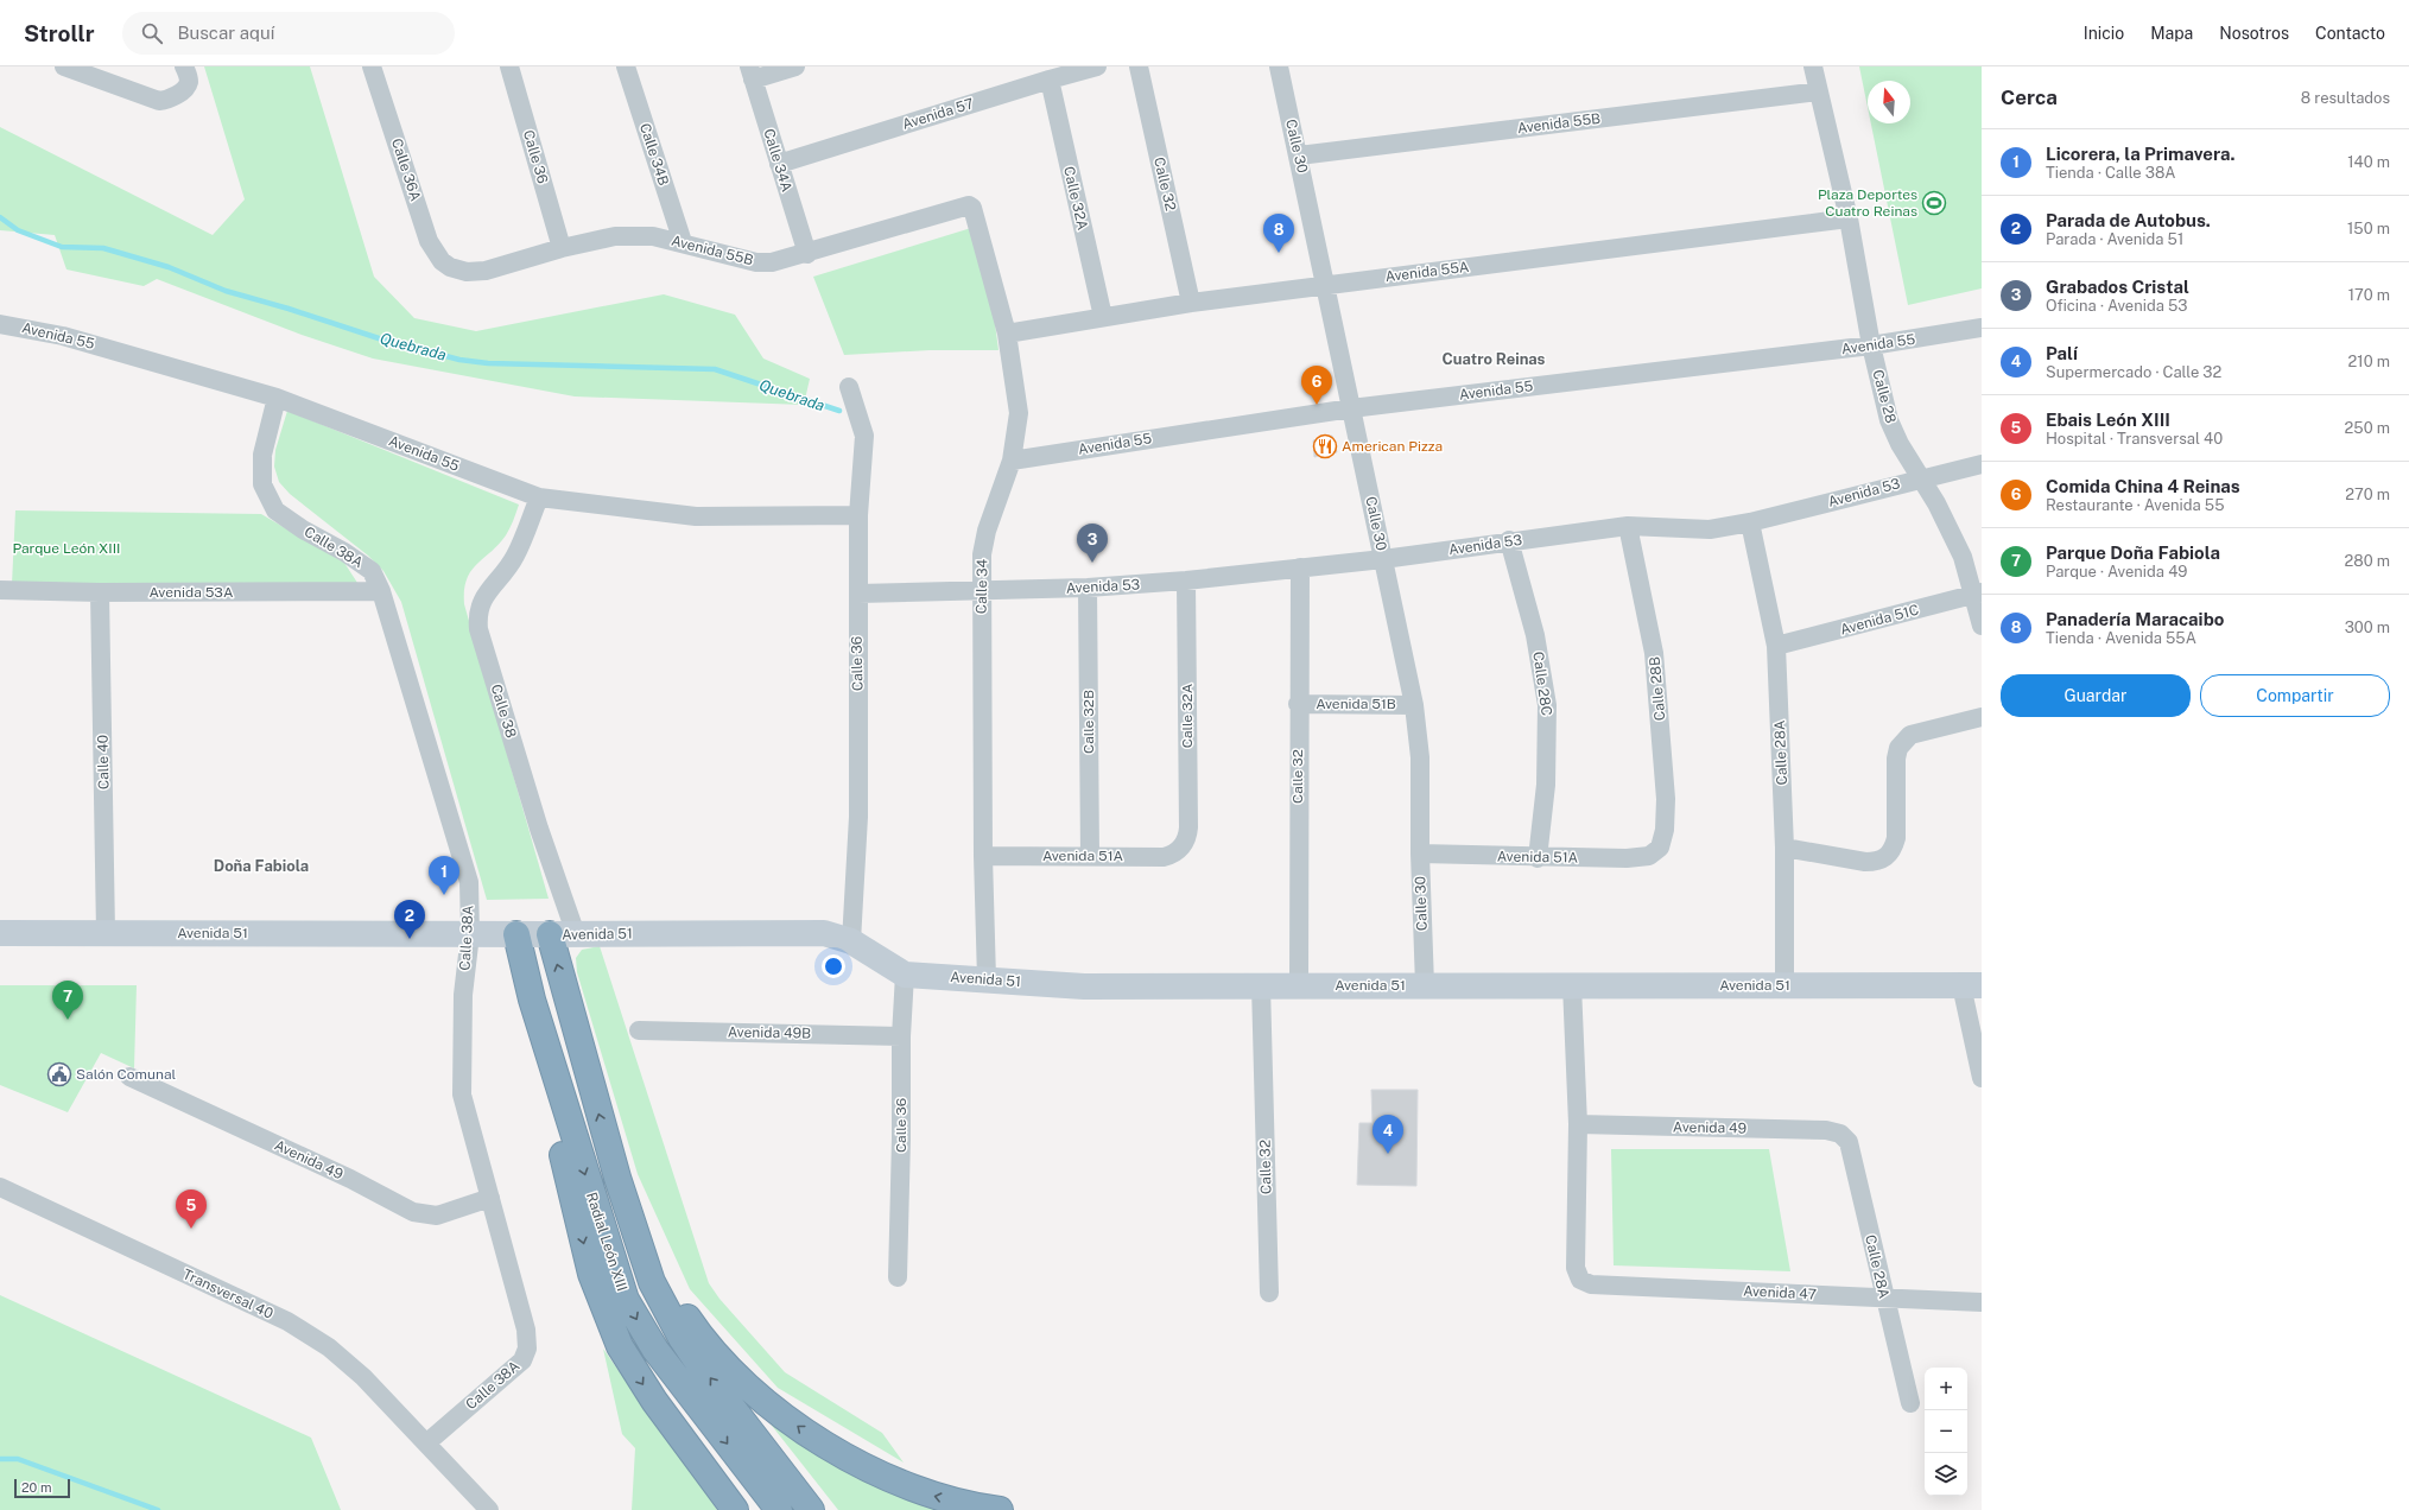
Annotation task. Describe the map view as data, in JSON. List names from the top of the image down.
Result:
{
  "streets": {
    "highway": ["Radial León XIII"],
    "street": [
      "Avenida 57",
      "Avenida 55B",
      "Calle 30",
      "Calle 34B",
      "Calle 36",
      "Calle 34A",
      "Calle 36A",
      "Calle 32",
      "Calle 32A",
      "Avenida 55A",
      "Avenida 55",
      "Calle 28",
      "Avenida 53",
      "Calle 38A",
      "Calle 34",
      "Avenida 53A",
      "Avenida 51C",
      "Calle 28C",
      "Calle 28B",
      "Avenida 51B",
      "Calle 38",
      "Calle 32B",
      "Calle 28A",
      "Calle 40",
      "Avenida 51A",
      "Avenida 51",
      "Avenida 49B",
      "Avenida 49",
      "Avenida 47",
      "Transversal 40"
    ]
  },
  "crossings": [
    ["Avenida 57", "Calle 34A"],
    ["Avenida 57", "Calle 32A"],
    ["Avenida 55B", "Calle 30"],
    ["Avenida 55B", "Calle 34B"],
    ["Avenida 55B", "Calle 36"],
    ["Avenida 55B", "Calle 34A"],
    ["Avenida 55B", "Calle 36A"],
    ["Avenida 55B", "Calle 28"],
    ["Avenida 55B", "Calle 34"],
    ["Calle 30", "Avenida 55A"],
    ["Calle 30", "Avenida 55"],
    ["Calle 30", "Avenida 53"],
    ["Calle 30", "Avenida 51B"],
    ["Calle 30", "Avenida 51A"],
    ["Calle 30", "Avenida 51"],
    ["Calle 36", "Avenida 55"],
    ["Calle 36", "Avenida 53"],
    ["Calle 36", "Avenida 51"],
    ["Calle 36", "Avenida 49B"],
    ["Calle 32", "Avenida 55A"],
    ["Calle 32", "Avenida 53"],
    ["Calle 32", "Avenida 51B"],
    ["Calle 32", "Avenida 51"],
    ["Calle 32A", "Avenida 55A"],
    ["Calle 32A", "Avenida 53"],
    ["Calle 32A", "Avenida 51A"],
    ["Avenida 55A", "Calle 28"],
    ["Avenida 55A", "Calle 34"],
    ["Avenida 55", "Calle 28"],
    ["Avenida 55", "Calle 38A"],
    ["Avenida 55", "Calle 34"],
    ["Avenida 55", "Calle 38"],
    ["Calle 28", "Avenida 53"],
    ["Calle 28", "Avenida 51C"],
    ["Avenida 53", "Calle 34"],
    ["Avenida 53", "Calle 28C"],
    ["Avenida 53", "Calle 28B"],
    ["Avenida 53", "Calle 32B"],
    ["Avenida 53", "Calle 28A"],
    ["Calle 38A", "Avenida 53A"],
    ["Calle 38A", "Avenida 51"],
    ["Calle 38A", "Avenida 49"],
    ["Calle 38A", "Transversal 40"],
    ["Calle 34", "Avenida 51A"],
    ["Calle 34", "Avenida 51"],
    ["Avenida 53A", "Calle 40"],
    ["Avenida 51C", "Calle 28A"],
    ["Calle 28C", "Avenida 51A"],
    ["Calle 28B", "Avenida 51A"],
    ["Calle 38", "Avenida 51"],
    ["Calle 32B", "Avenida 51A"],
    ["Calle 28A", "Avenida 51"],
    ["Calle 28A", "Avenida 49"],
    ["Calle 28A", "Avenida 47"],
    ["Calle 40", "Avenida 51"],
    ["Avenida 51", "Radial León XIII"],
    ["Avenida 49", "Avenida 47"]
  ],
  "districts": ["Cuatro Reinas", "Doña Fabiola"],
  "water": ["Quebrada"],
  "parks": ["Parque León XIII"],
  "places": {
    "sports": ["Plaza Deportes Cuatro Reinas"],
    "restaurant": ["American Pizza"],
    "public building": ["Salón Comunal"]
  },
  "scale_bar": "20 m",
  "north": "top",
  "page": {
    "header": "Strollr",
    "search": "Buscar aquí",
    "nav": [
      "Inicio",
      "Mapa",
      "Nosotros",
      "Contacto"
    ],
    "heading": ["Cerca", "8 resultados"],
    "list": [
      {
        "mark": "1",
        "name": "Licorera, la Primavera.",
        "note": "Tienda · Calle 38A",
        "value": "140 m"
      },
      {
        "mark": "2",
        "name": "Parada de Autobus.",
        "note": "Parada · Avenida 51",
        "value": "150 m"
      },
      {
        "mark": "3",
        "name": "Grabados Cristal",
        "note": "Oficina · Avenida 53",
        "value": "170 m"
      },
      {
        "mark": "4",
        "name": "Palí",
        "note": "Supermercado · Calle 32",
        "value": "210 m"
      },
      {
        "mark": "5",
        "name": "Ebais León XIII",
        "note": "Hospital · Transversal 40",
        "value": "250 m"
      },
      {
        "mark": "6",
        "name": "Comida China 4 Reinas",
        "note": "Restaurante · Avenida 55",
        "value": "270 m"
      },
      {
        "mark": "7",
        "name": "Parque Doña Fabiola",
        "note": "Parque · Avenida 49",
        "value": "280 m"
      },
      {
        "mark": "8",
        "name": "Panadería Maracaibo",
        "note": "Tienda · Avenida 55A",
        "value": "300 m"
      }
    ],
    "pins": [
      "8",
      "6",
      "3",
      "1",
      "2",
      "7",
      "4",
      "5"
    ],
    "buttons": ["Guardar", "Compartir"],
    "map_buttons": ["+", "−"],
    "scale": "20 m"
  }
}
